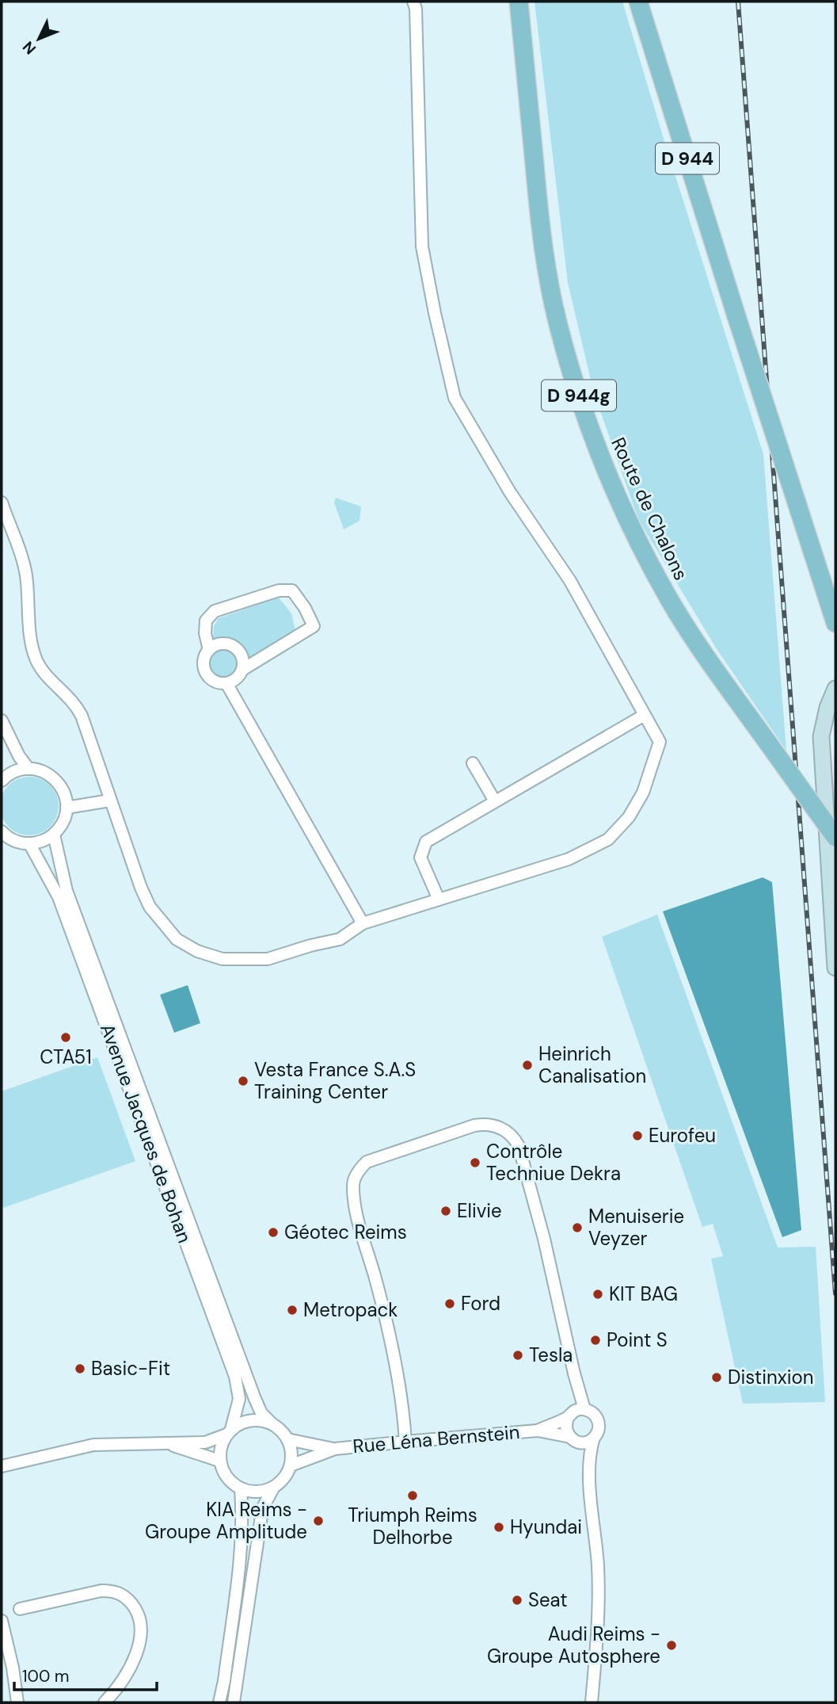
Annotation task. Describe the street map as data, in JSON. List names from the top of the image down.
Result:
{
  "streets": {
    "main road": ["D 944", "D 944g", "Route de Chalons"],
    "street": ["Avenue Jacques de Bohan", "Rue Léna Bernstein"]
  },
  "places": [
    "CTA51",
    "Heinrich Canalisation",
    "Vesta France S.A.S Training Center",
    "Eurofeu",
    "Contrôle Techniue Dekra",
    "Elivie",
    "Menuiserie Veyzer",
    "Géotec Reims",
    "KIT BAG",
    "Ford",
    "Metropack",
    "Point S",
    "Tesla",
    "Basic-Fit",
    "Distinxion",
    "Triumph Reims Delhorbe",
    "KIA Reims - Groupe Amplitude",
    "Hyundai",
    "Seat",
    "Audi Reims - Groupe Autosphere"
  ],
  "scale_bar": "100 m",
  "north": "bottom left"
}
